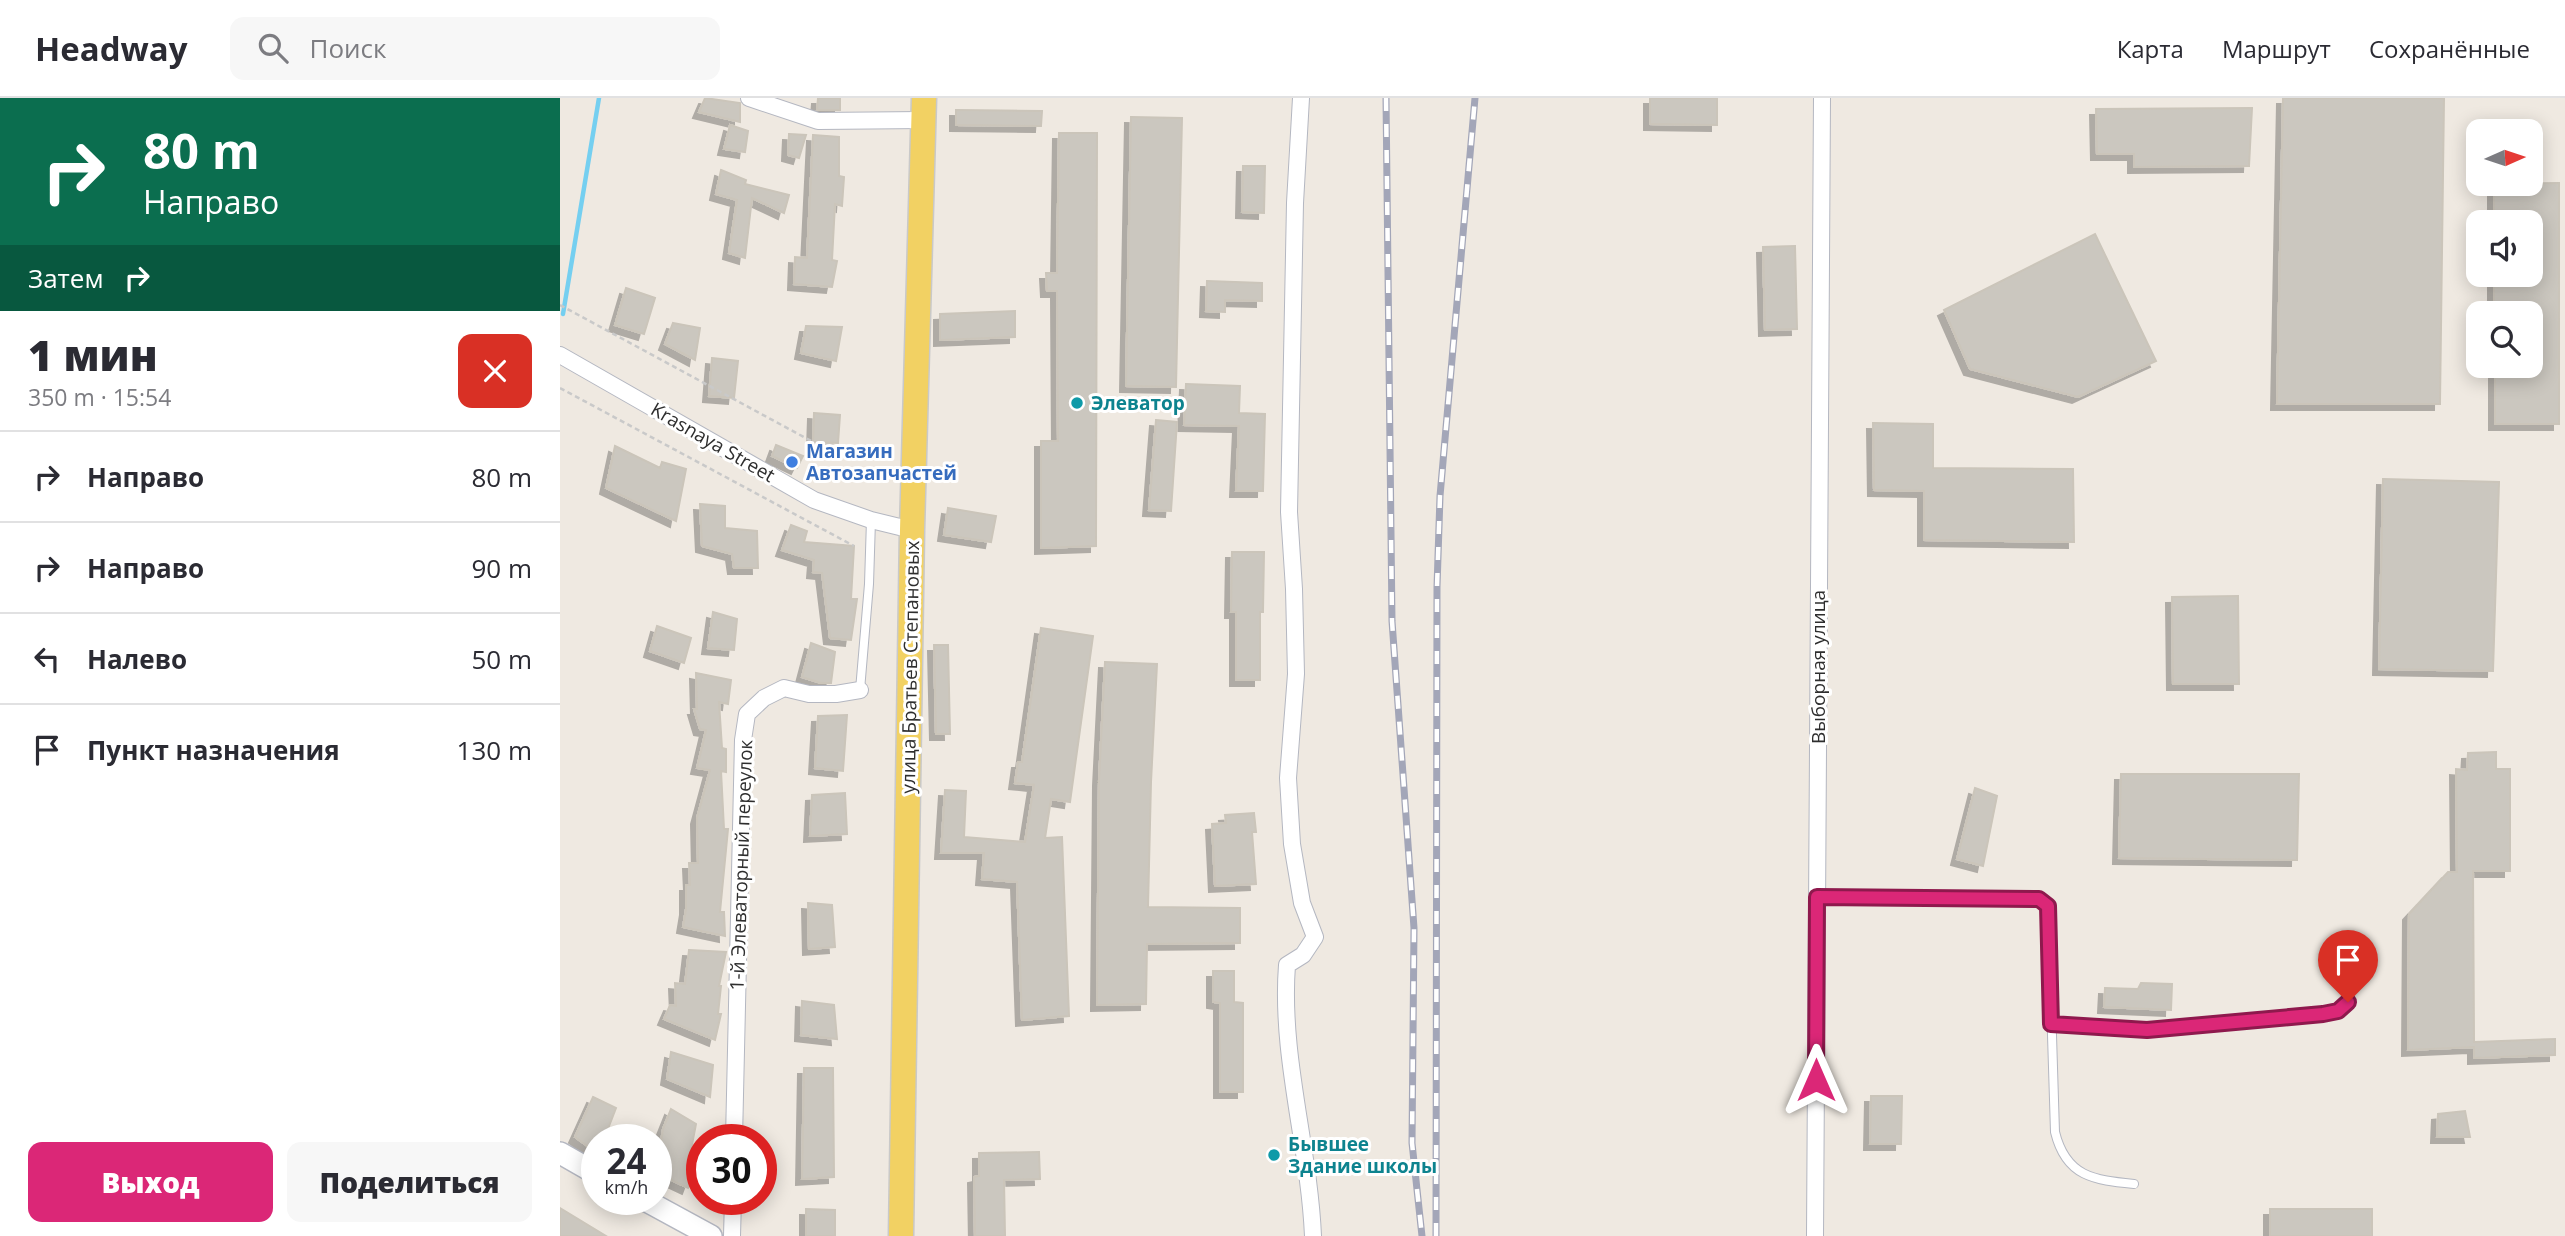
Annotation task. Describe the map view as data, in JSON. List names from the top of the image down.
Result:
{
  "streets": {
    "main road": ["улица Братьев Степановых"],
    "street": ["Krasnaya Street", "Выборная улица", "1-й Элеваторный переулок"]
  },
  "crossings": [
    ["Krasnaya Street", "улица Братьев Степановых"]
  ],
  "places": ["Элеватор", "Магазин Автозапчастей", "Бывшее Здание школы"],
  "north": "right",
  "page": {
    "header": "Headway",
    "search": "Поиск",
    "nav": ["Карта", "Маршрут", "Сохранённые"],
    "turn": ["80 m", "Направо"],
    "then": "Затем",
    "heading": ["1 мин", "350 m · 15:54"],
    "list": [
      {
        "name": "Направо",
        "value": "80 m"
      },
      {
        "name": "Направо",
        "value": "90 m"
      },
      {
        "name": "Налево",
        "value": "50 m"
      },
      {
        "name": "Пункт назначения",
        "value": "130 m"
      }
    ],
    "speed": "24 km/h",
    "limit": "30",
    "buttons": ["Выход", "Поделиться"]
  }
}
